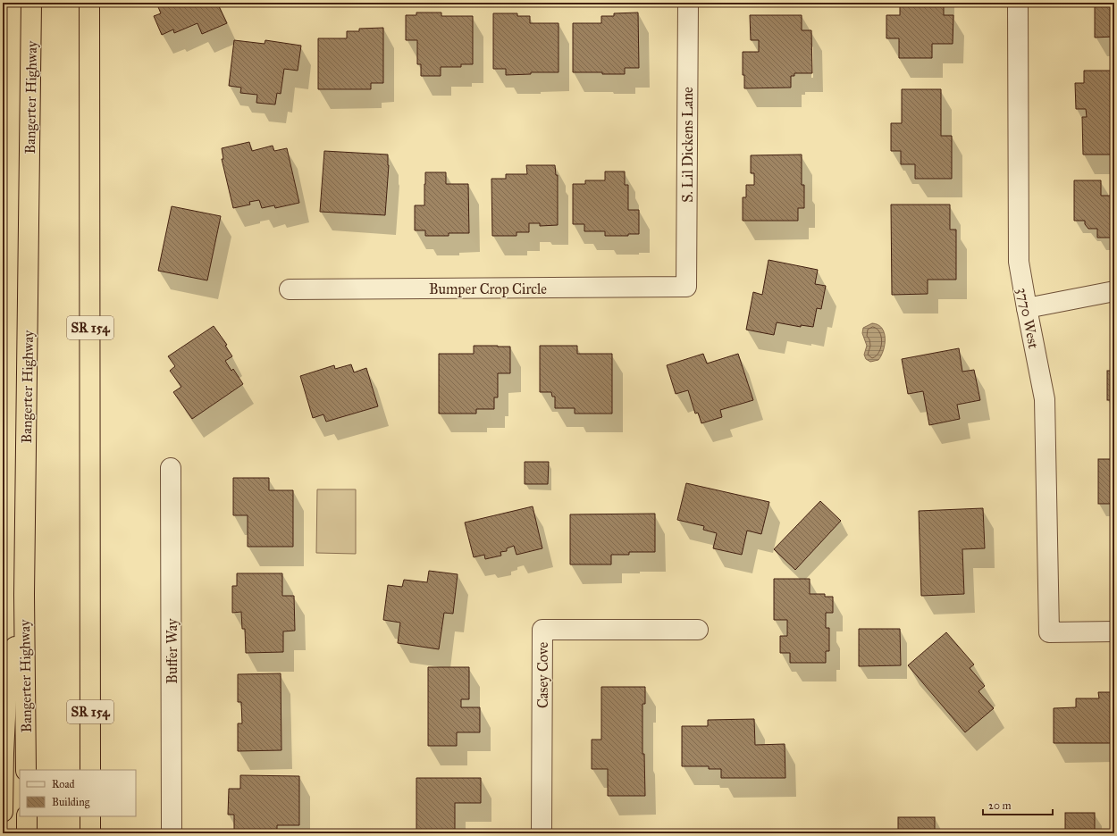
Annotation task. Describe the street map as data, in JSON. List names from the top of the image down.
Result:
{
  "streets": {
    "highway": ["Bangerter Highway", "SR 154"],
    "street": [
      "S. Lil Dickens Lane",
      "Bumper Crop Circle",
      "3770 West",
      "Buffer Way",
      "Casey Cove"
    ]
  },
  "crossings": [
    ["S. Lil Dickens Lane", "Bumper Crop Circle"]
  ],
  "legend": ["Road", "Building"],
  "scale_bar": "20 m"
}
